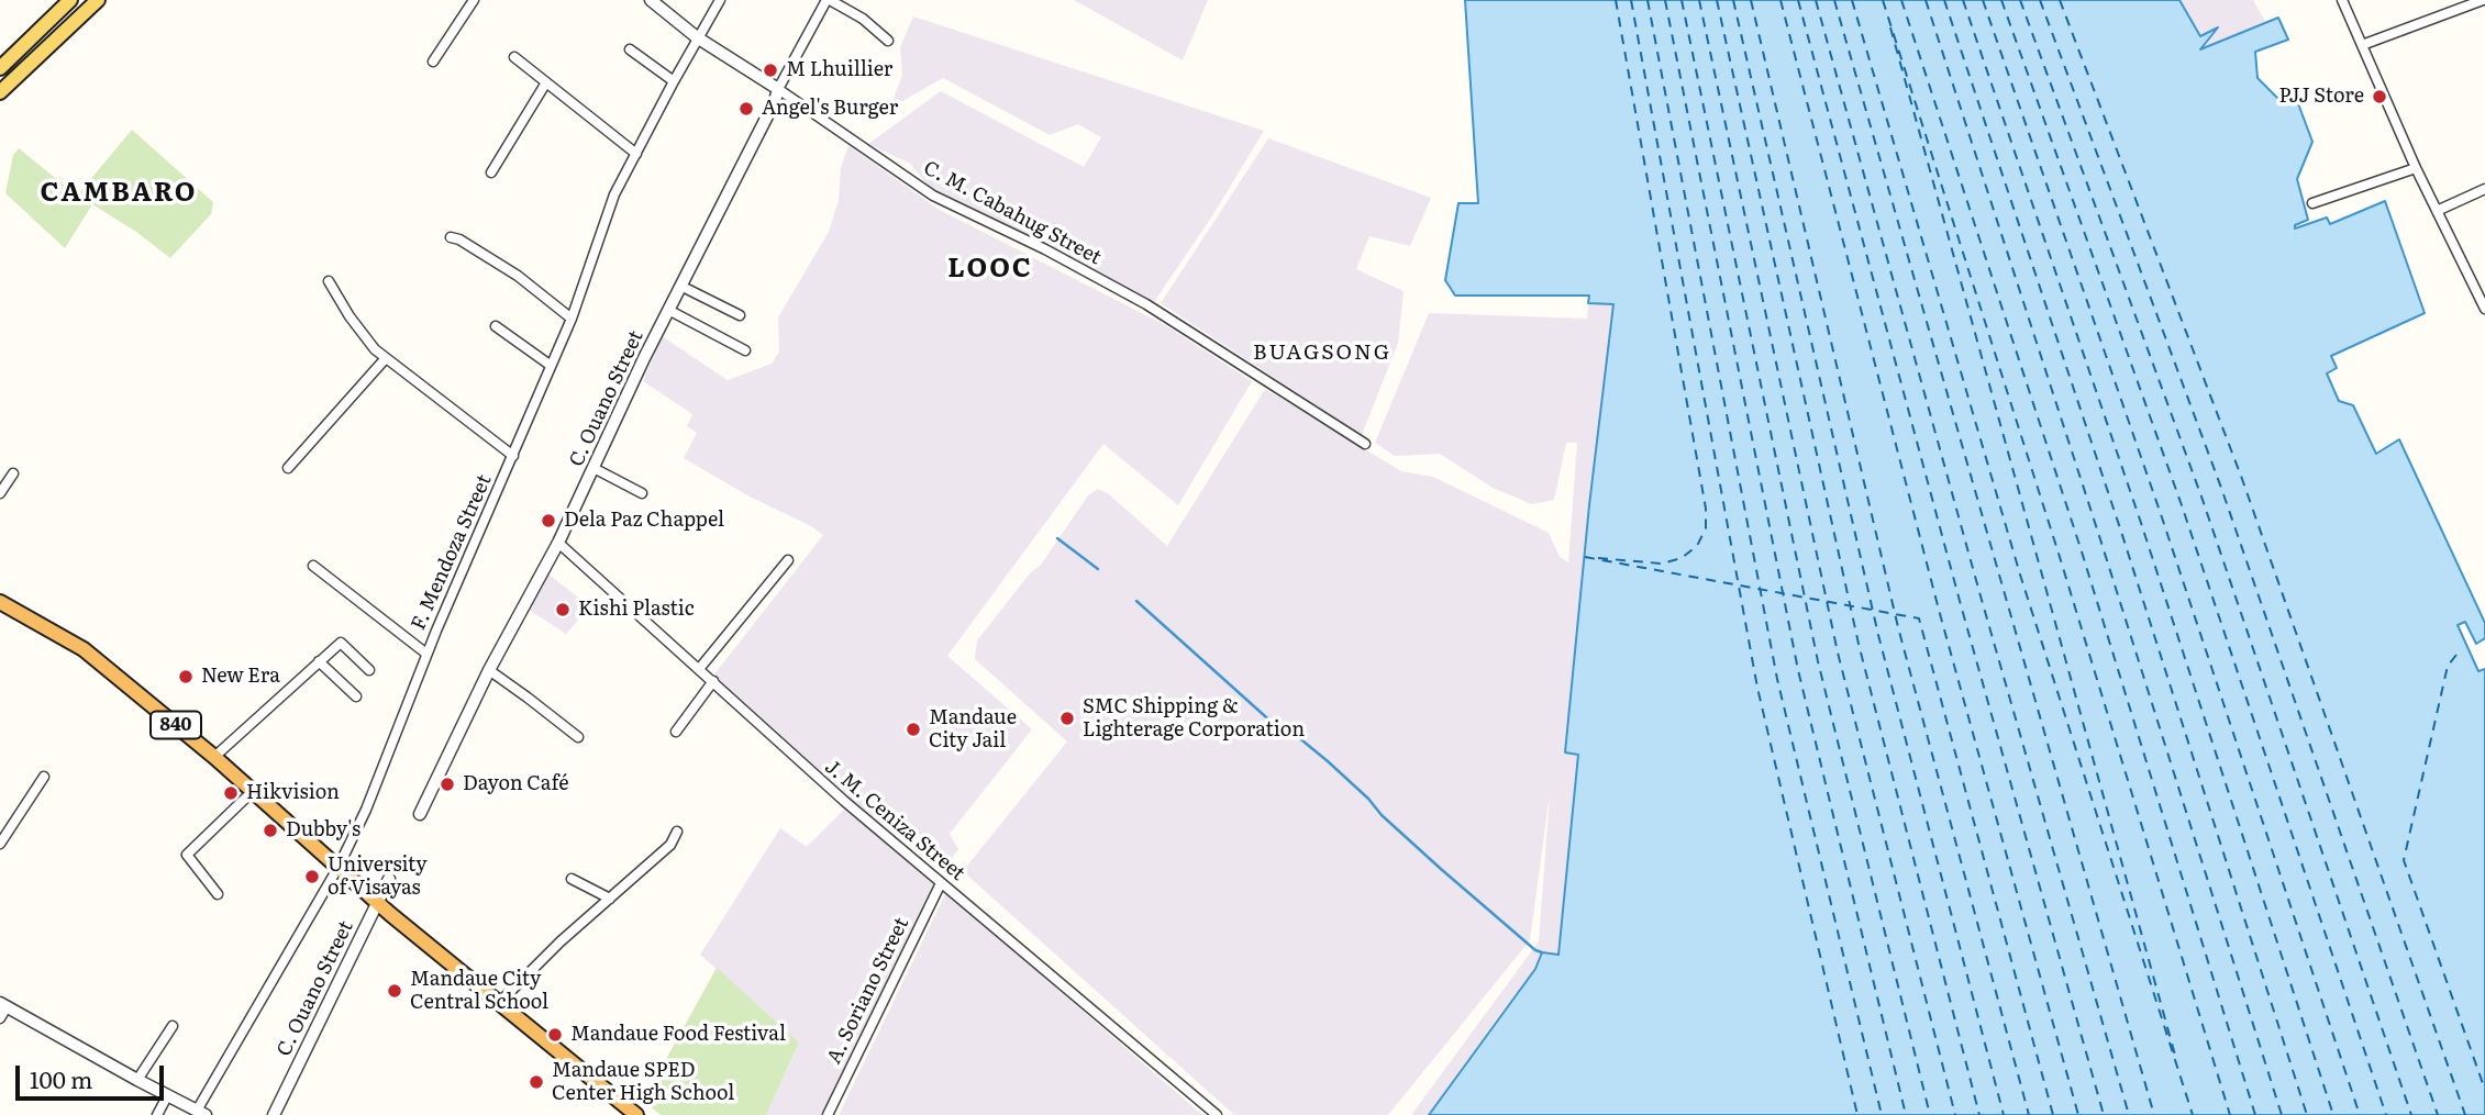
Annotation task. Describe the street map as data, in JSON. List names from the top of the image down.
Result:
{
  "streets": {
    "highway": ["840"],
    "street": [
      "C. M. Cabahug Street",
      "C. Ouano Street",
      "F. Mendoza Street",
      "J. M. Ceniza Street",
      "A. Soriano Street"
    ]
  },
  "crossings": [
    ["C. M. Cabahug Street", "C. Ouano Street"],
    ["C. M. Cabahug Street", "F. Mendoza Street"],
    ["C. Ouano Street", "840"],
    ["C. Ouano Street", "J. M. Ceniza Street"],
    ["F. Mendoza Street", "840"],
    ["J. M. Ceniza Street", "A. Soriano Street"]
  ],
  "districts": ["CAMBARO", "LOOC", "BUAGSONG"],
  "places": [
    "M Lhuillier",
    "PJJ Store",
    "Angel's Burger",
    "Dela Paz Chappel",
    "Kishi Plastic",
    "New Era",
    "SMC Shipping & Lighterage Corporation",
    "Mandaue City Jail",
    "Dayon Café",
    "Hikvision",
    "Dubby's",
    "University of Visayas",
    "Mandaue City Central School",
    "Mandaue Food Festival",
    "Mandaue SPED Center High School"
  ],
  "scale_bar": "100 m"
}
